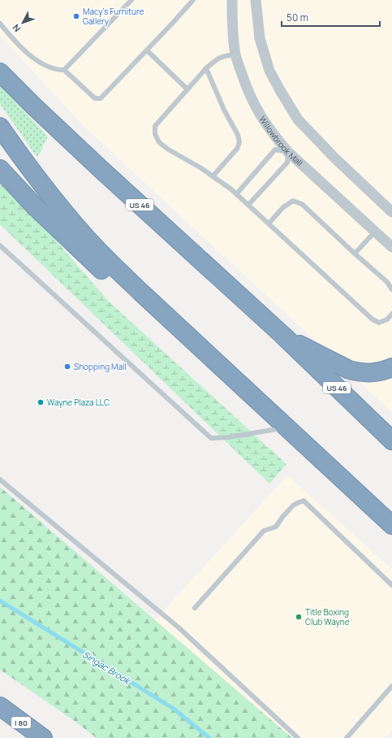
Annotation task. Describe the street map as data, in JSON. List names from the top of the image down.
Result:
{
  "streets": {
    "highway": ["US 46", "I 80"],
    "street": ["Willowbrook Mall"]
  },
  "water": ["Singac Brook"],
  "places": [
    "Macy's Furniture Gallery",
    "Shopping Mall",
    "Wayne Plaza LLC",
    "Title Boxing Club Wayne"
  ],
  "scale_bar": "50 m",
  "north": "bottom left"
}
